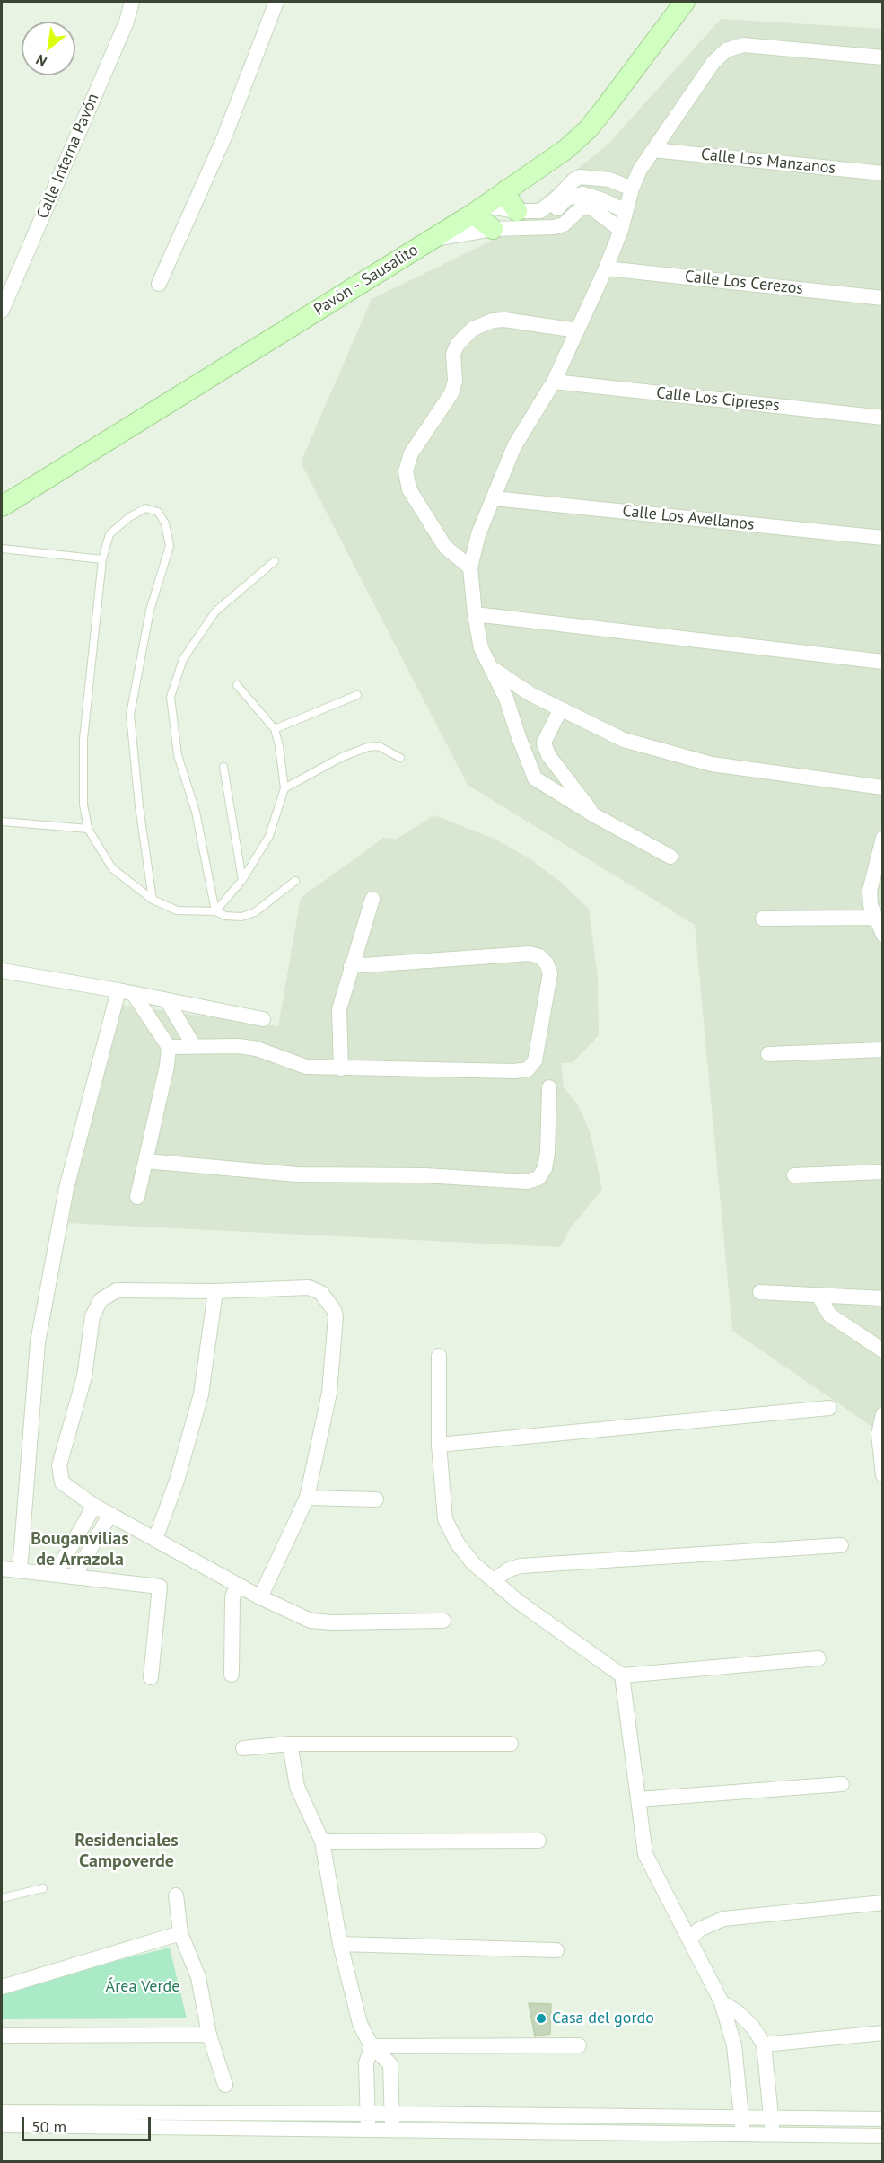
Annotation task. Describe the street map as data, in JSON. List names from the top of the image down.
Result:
{
  "streets": {
    "street": [
      "Calle Interna Pavón",
      "Calle Los Manzanos",
      "Pavón - Sausalito",
      "Calle Los Cerezos",
      "Calle Los Cipreses",
      "Calle Los Avellanos"
    ]
  },
  "districts": ["Bouganvilias de Arrazola", "Residenciales Campoverde"],
  "parks": ["Área Verde"],
  "places": ["Casa del gordo"],
  "scale_bar": "50 m",
  "north": "bottom left"
}
